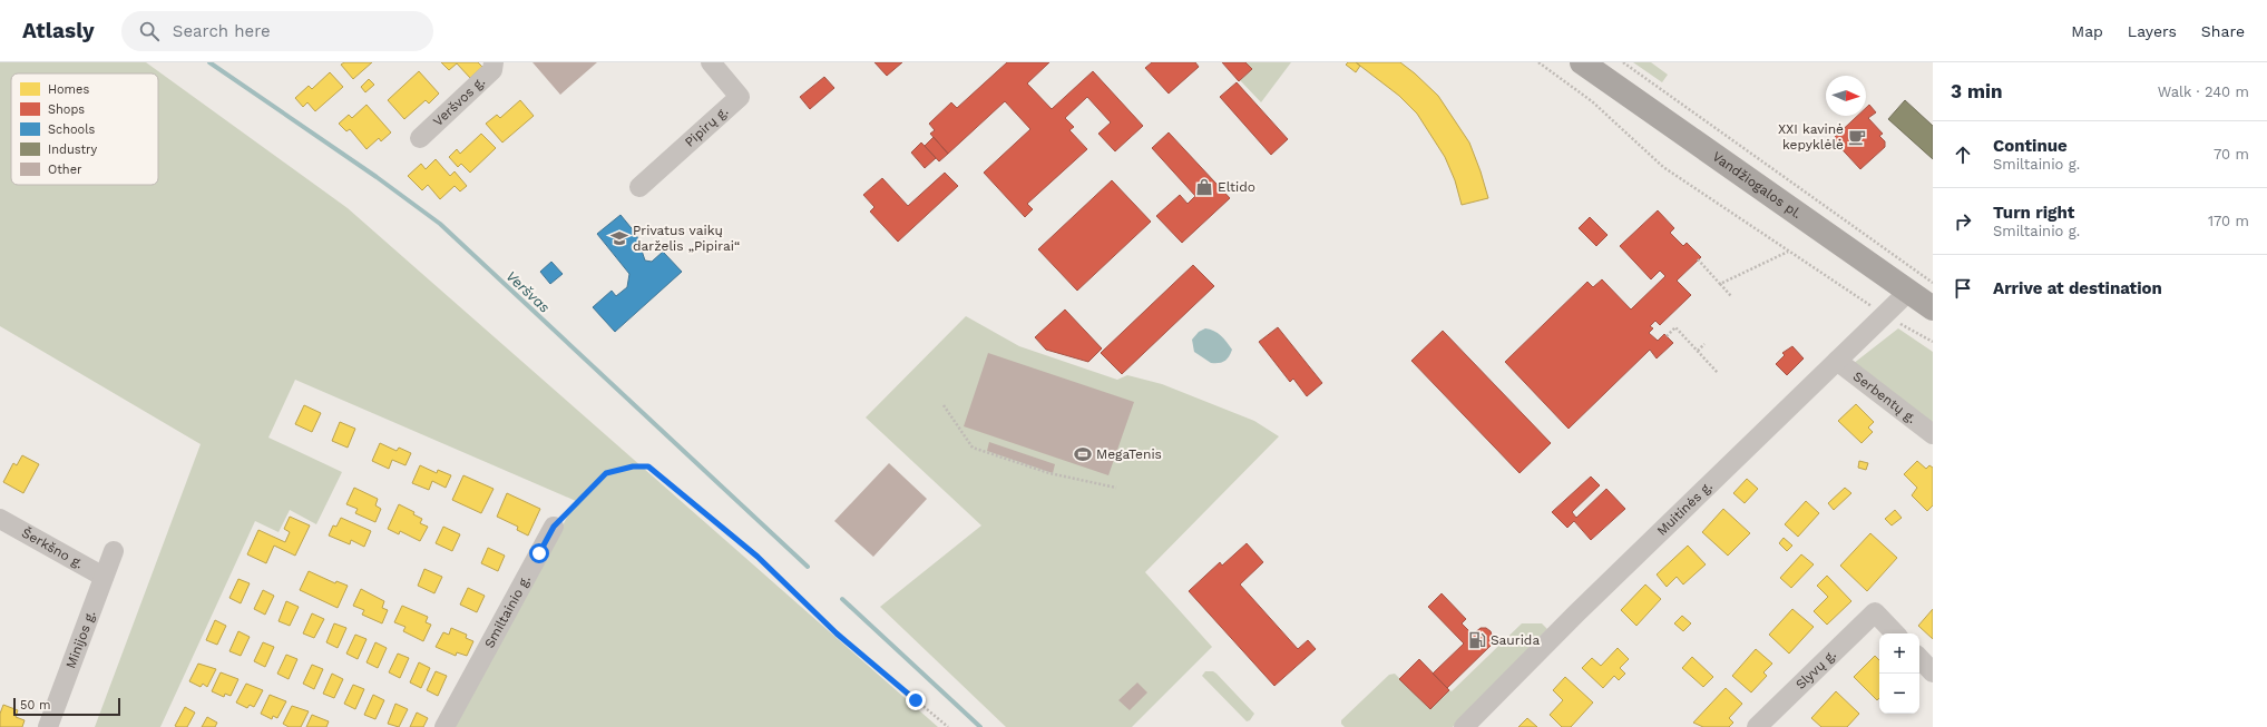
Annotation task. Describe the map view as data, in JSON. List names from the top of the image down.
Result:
{
  "streets": {
    "main road": ["Vandžiogalos pl."],
    "street": [
      "Veršvos g.",
      "Pipirų g.",
      "Serbentų g.",
      "Muitinės g.",
      "Šerkšno g.",
      "Smiltainio g.",
      "Minijos g.",
      "Slyvų g."
    ]
  },
  "crossings": [
    ["Vandžiogalos pl.", "Muitinės g."],
    ["Serbentų g.", "Muitinės g."],
    ["Šerkšno g.", "Minijos g."]
  ],
  "water": ["Veršvas"],
  "places": {
    "cafe": ["XXI kavinė kepyklėlė"],
    "shop": ["Eltido"],
    "school or university": ["Privatus vaikų darželis „Pipirai“"],
    "sports": ["MegaTenis"],
    "fuel station": ["Saurida"]
  },
  "legend": [
    "Homes",
    "Shops",
    "Schools",
    "Industry",
    "Other"
  ],
  "scale_bar": "50 m",
  "north": "right",
  "page": {
    "header": "Atlasly",
    "search": "Search here",
    "nav": ["Map", "Layers", "Share"],
    "heading": ["3 min", "Walk · 240 m"],
    "list": [
      ["Continue", "Smiltainio g.", "70 m"],
      ["Turn right", "Smiltainio g.", "170 m"],
      "Arrive at destination"
    ],
    "map_buttons": ["+", "−"],
    "scale": "50 m"
  }
}
